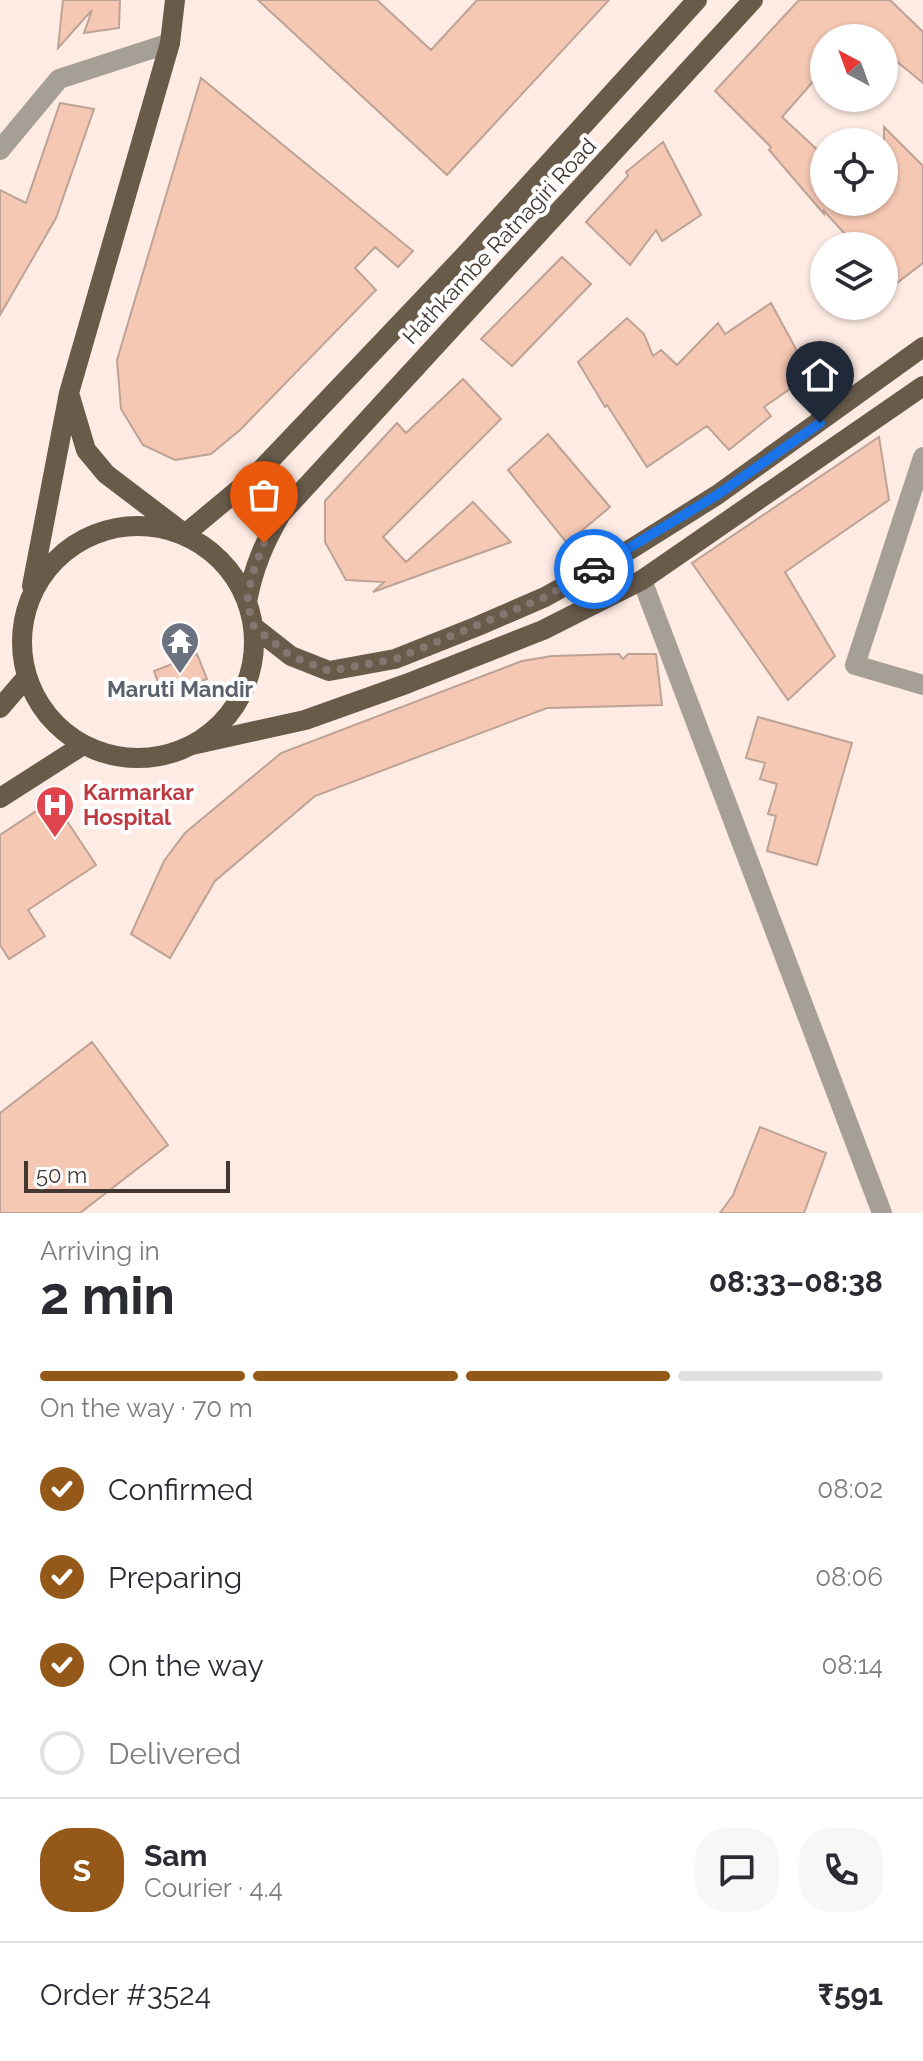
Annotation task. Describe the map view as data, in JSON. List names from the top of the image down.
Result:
{
  "streets": {
    "main road": ["Hathkambe Ratnagiri Road"]
  },
  "places": {
    "temple": ["Maruti Mandir"],
    "hospital": ["Karmarkar Hospital"]
  },
  "scale_bar": "50 m",
  "north": "top left",
  "page": {
    "scale": "50 m",
    "heading": ["2 min", "Arriving in", "08:33–08:38"],
    "panel": [
      "Sam",
      "Courier · 4.4",
      "Order #3524",
      "₹591"
    ],
    "bar": "On the way · 70 m",
    "list": [
      ["Confirmed", "08:02"],
      ["Preparing", "08:06"],
      ["On the way", "08:14"],
      "Delivered"
    ],
    "round": "S"
  }
}
